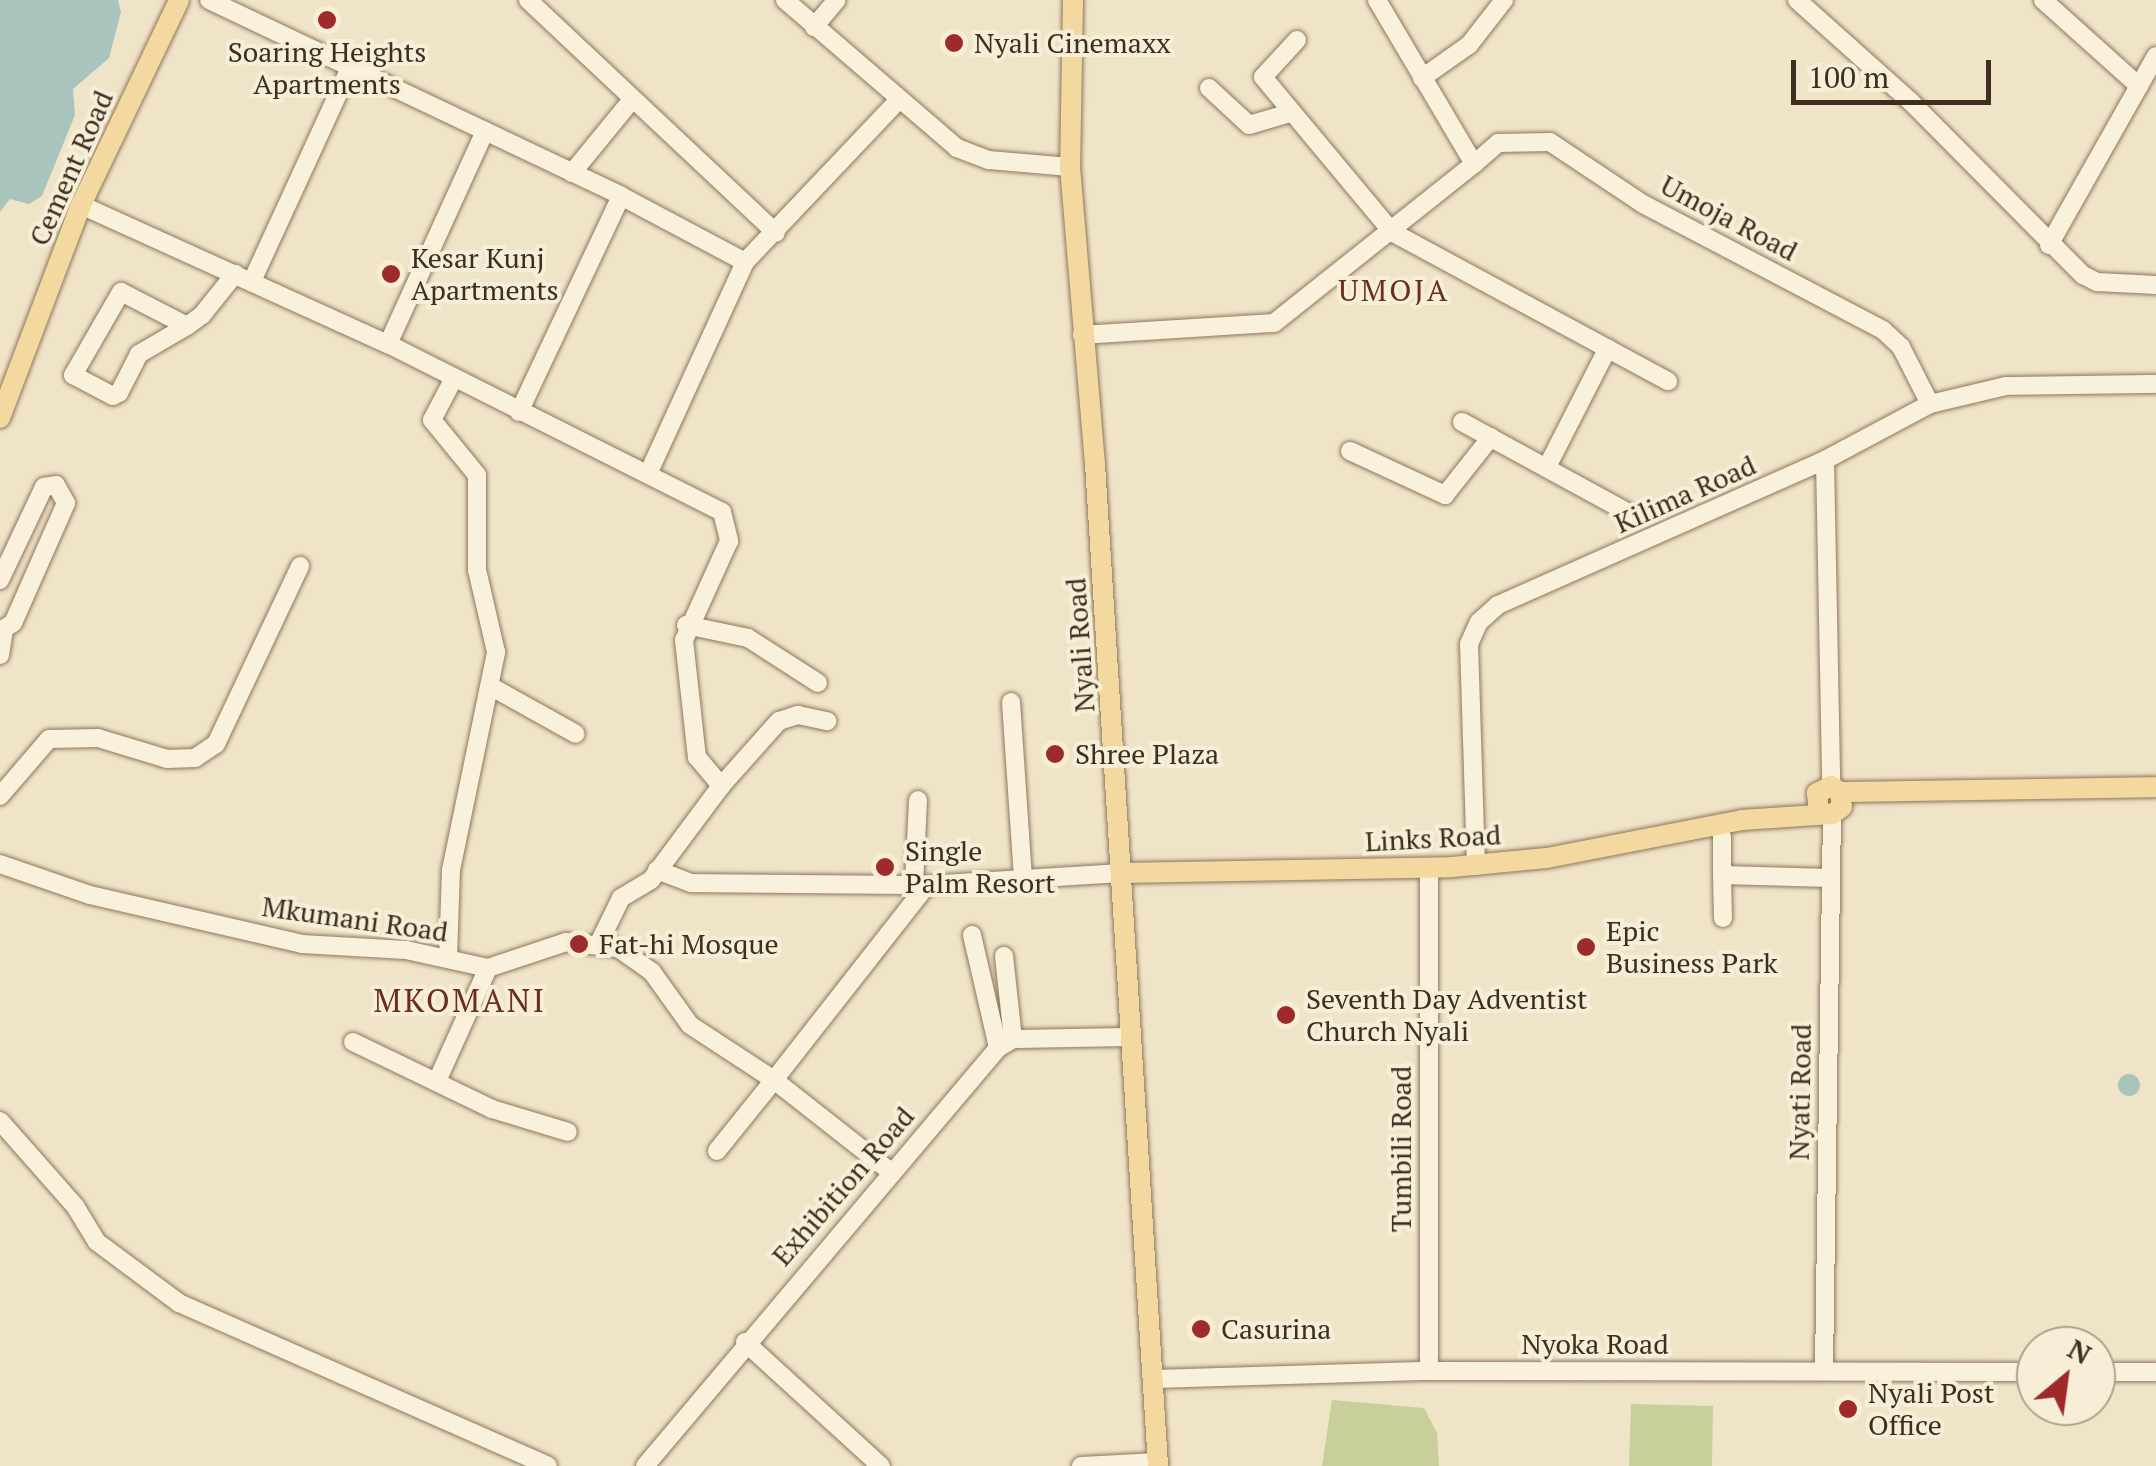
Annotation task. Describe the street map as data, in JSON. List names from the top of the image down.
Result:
{
  "streets": {
    "main road": ["Cement Road", "Nyali Road", "Links Road"],
    "street": [
      "Umoja Road",
      "Kilima Road",
      "Mkumani Road",
      "Nyati Road",
      "Tumbili Road",
      "Exhibition Road",
      "Nyoka Road"
    ]
  },
  "crossings": [
    ["Umoja Road", "Kilima Road"],
    ["Umoja Road", "Nyali Road"],
    ["Kilima Road", "Links Road"],
    ["Kilima Road", "Nyati Road"],
    ["Nyali Road", "Links Road"],
    ["Nyali Road", "Nyoka Road"],
    ["Links Road", "Nyati Road"],
    ["Links Road", "Tumbili Road"],
    ["Nyati Road", "Nyoka Road"],
    ["Tumbili Road", "Nyoka Road"]
  ],
  "districts": ["UMOJA", "MKOMANI"],
  "places": [
    "Soaring Heights Apartments",
    "Nyali Cinemaxx",
    "Kesar Kunj Apartments",
    "Shree Plaza",
    "Single Palm Resort",
    "Fat-hi Mosque",
    "Epic Business Park",
    "Seventh Day Adventist Church Nyali",
    "Casurina",
    "Nyali Post Office"
  ],
  "scale_bar": "100 m",
  "north": "top right"
}
